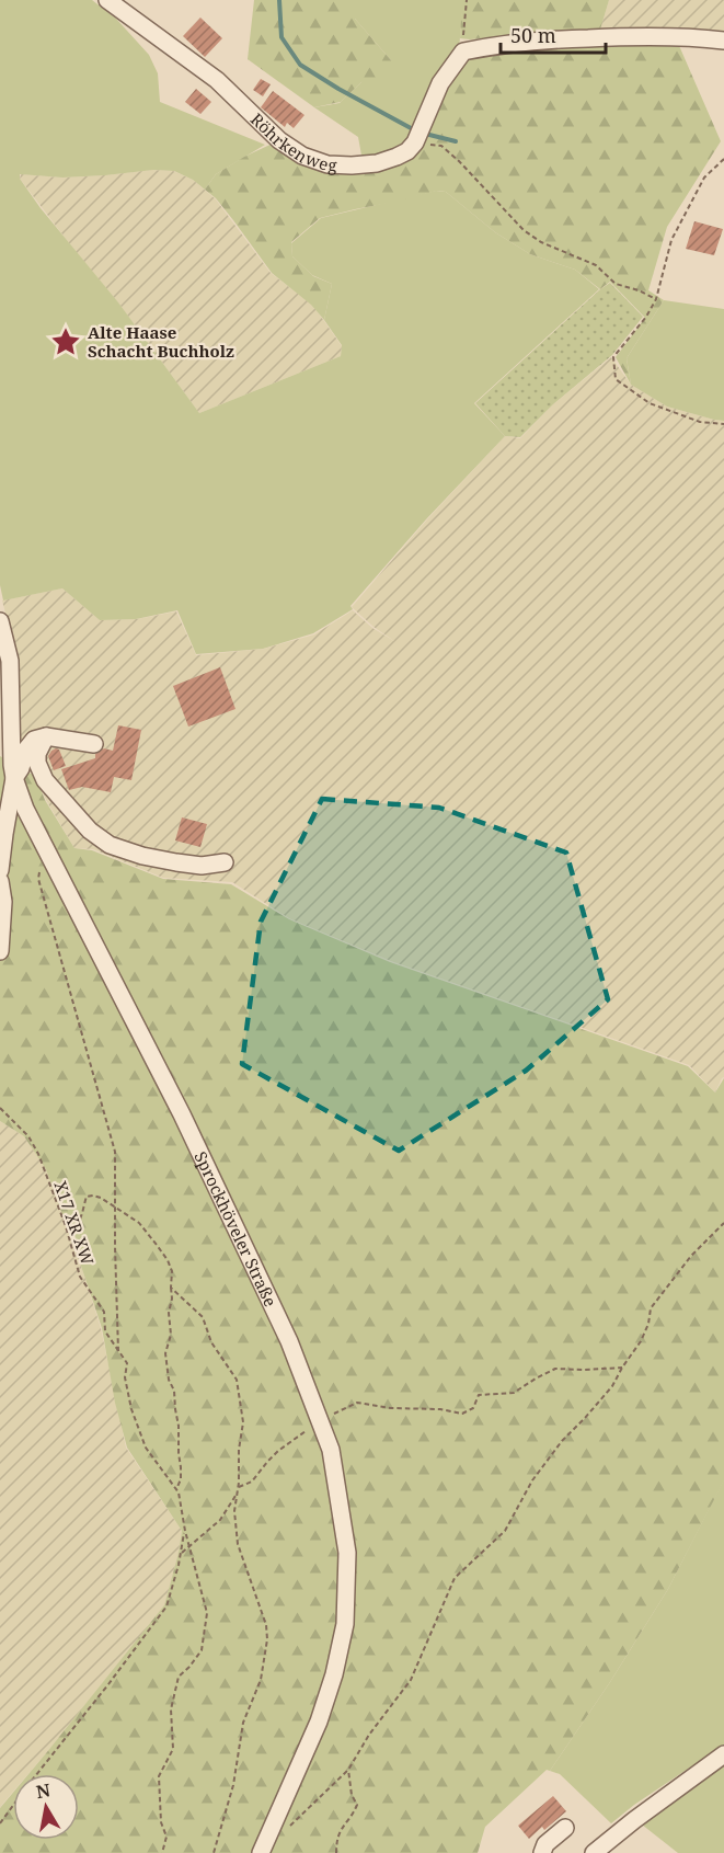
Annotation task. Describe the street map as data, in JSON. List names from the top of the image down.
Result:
{
  "streets": {
    "street": ["Röhrkenweg", "Sprockhöveler Straße"],
    "path": ["X17 XR XW"]
  },
  "places": {
    "place": ["Alte Haase Schacht Buchholz"]
  },
  "scale_bar": "50 m",
  "north": "top"
}
